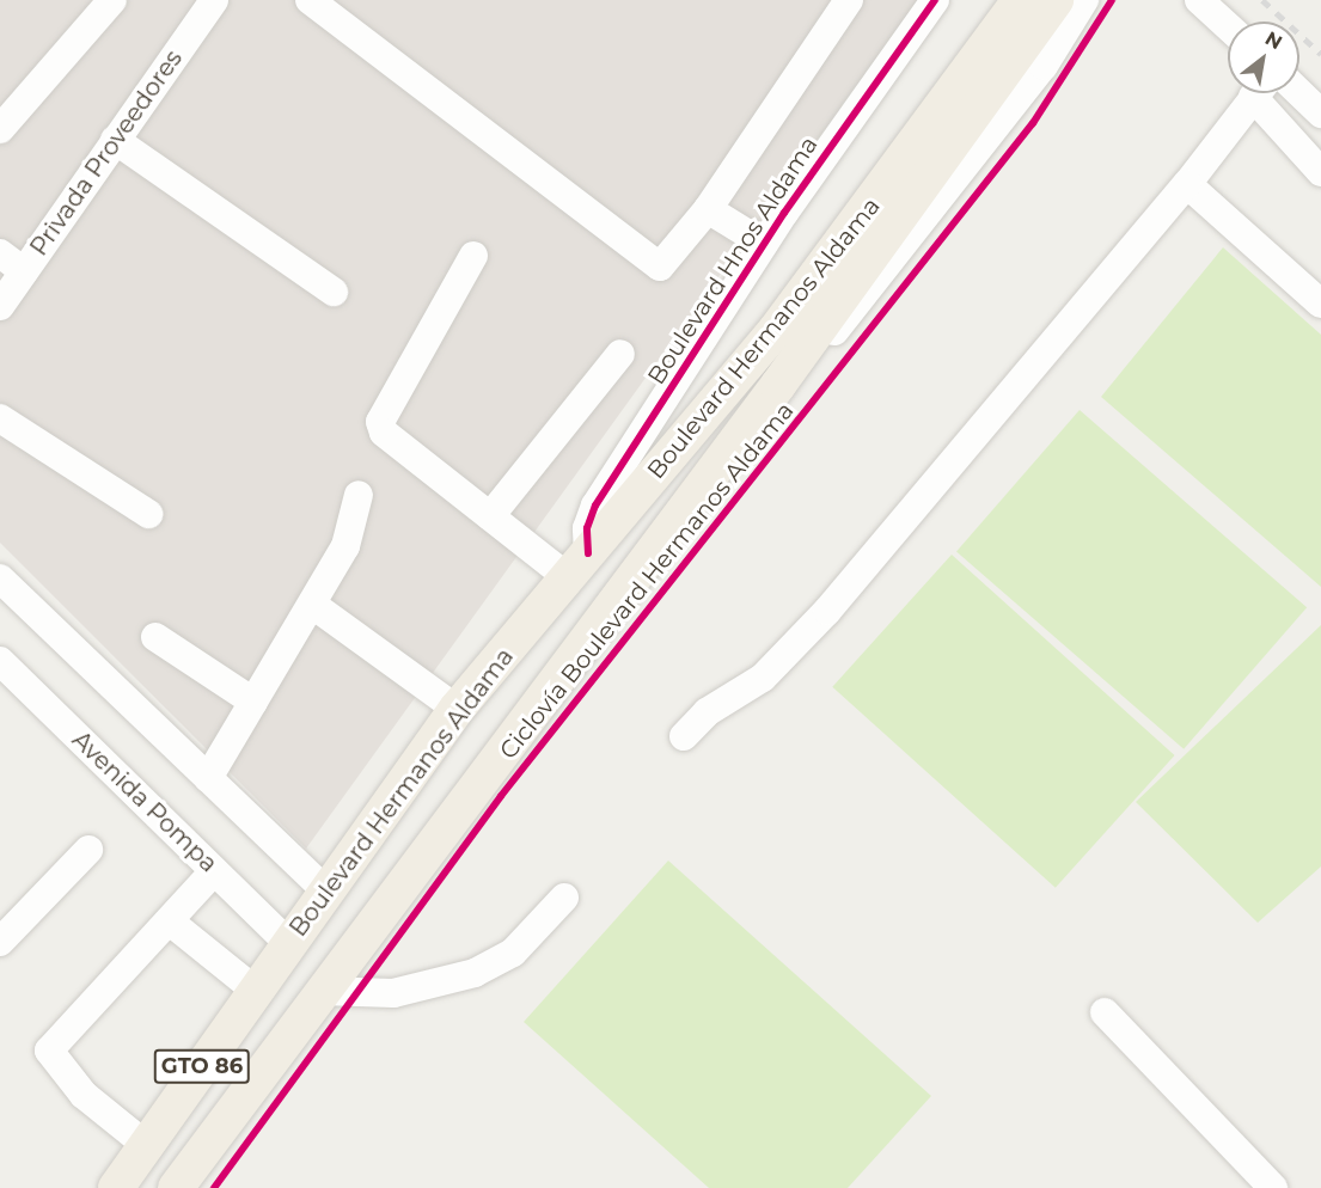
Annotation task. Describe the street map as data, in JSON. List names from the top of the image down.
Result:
{
  "streets": {
    "main road": ["Boulevard Hermanos Aldama", "GTO 86"],
    "street": ["Privada Proveedores", "Boulevard Hnos Aldama", "Avenida Pompa"],
    "cycle path": ["Ciclovía Boulevard Hermanos Aldama"]
  },
  "crossings": [
    ["Boulevard Hnos Aldama", "Boulevard Hermanos Aldama"],
    ["Boulevard Hermanos Aldama", "Avenida Pompa"]
  ],
  "north": "top right"
}
